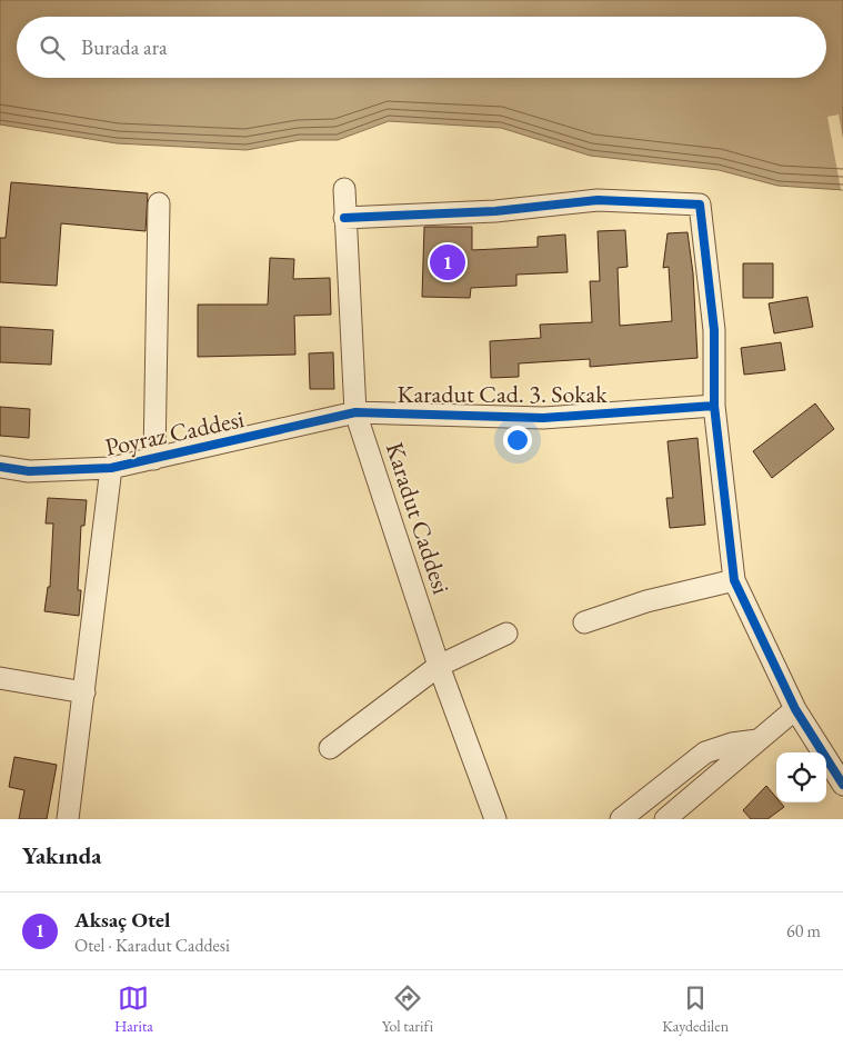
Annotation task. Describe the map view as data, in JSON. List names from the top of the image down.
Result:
{
  "streets": {
    "street": ["Karadut Cad. 3. Sokak", "Poyraz Caddesi", "Karadut Caddesi"]
  },
  "crossings": [
    ["Karadut Cad. 3. Sokak", "Poyraz Caddesi"],
    ["Karadut Cad. 3. Sokak", "Karadut Caddesi"],
    ["Poyraz Caddesi", "Karadut Caddesi"]
  ],
  "page": {
    "search": "Burada ara",
    "pins": "1",
    "heading": "Yakında",
    "list": [
      {
        "mark": "1",
        "name": "Aksaç Otel",
        "note": "Otel · Karadut Caddesi",
        "value": "60 m"
      }
    ],
    "nav": ["Harita", "Yol tarifi", "Kaydedilen"]
  }
}
